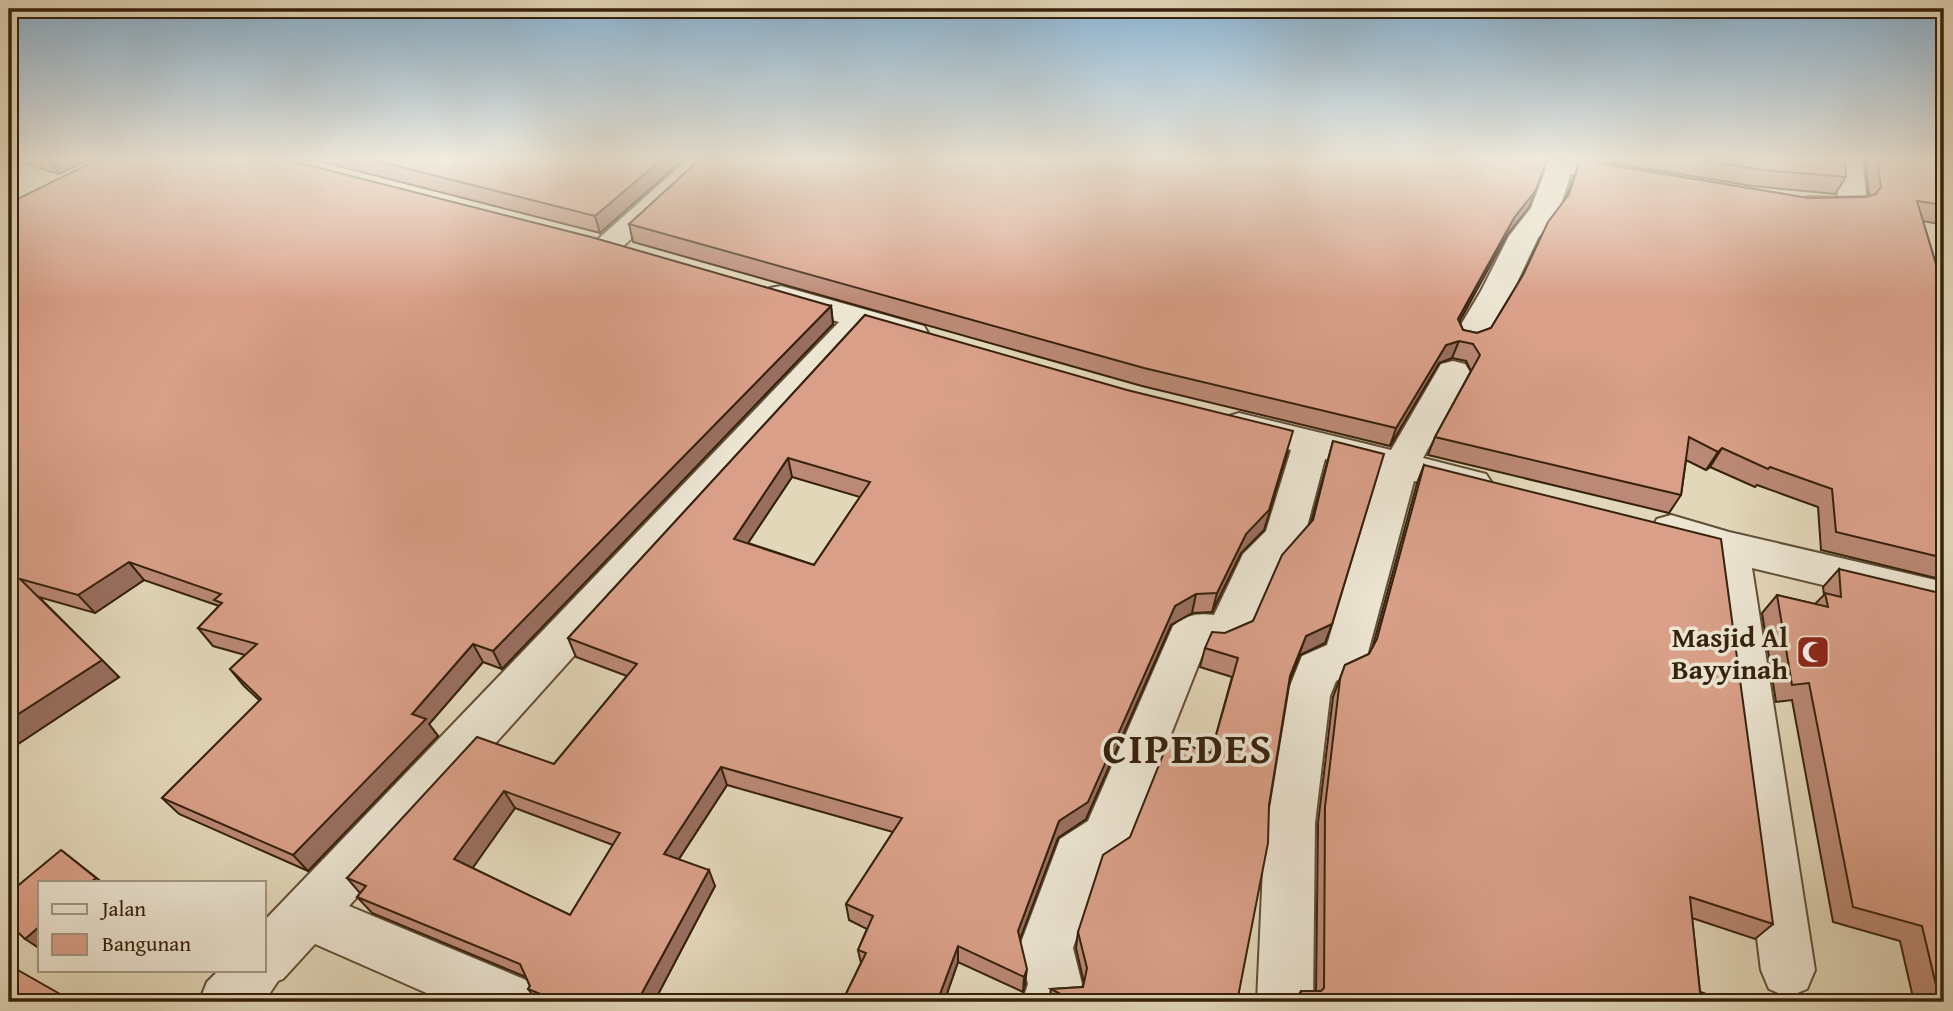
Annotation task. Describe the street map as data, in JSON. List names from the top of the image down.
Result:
{
  "districts": ["CIPEDES"],
  "places": {
    "mosque": ["Masjid Al Bayyinah"]
  },
  "legend": ["Jalan", "Bangunan"]
}
